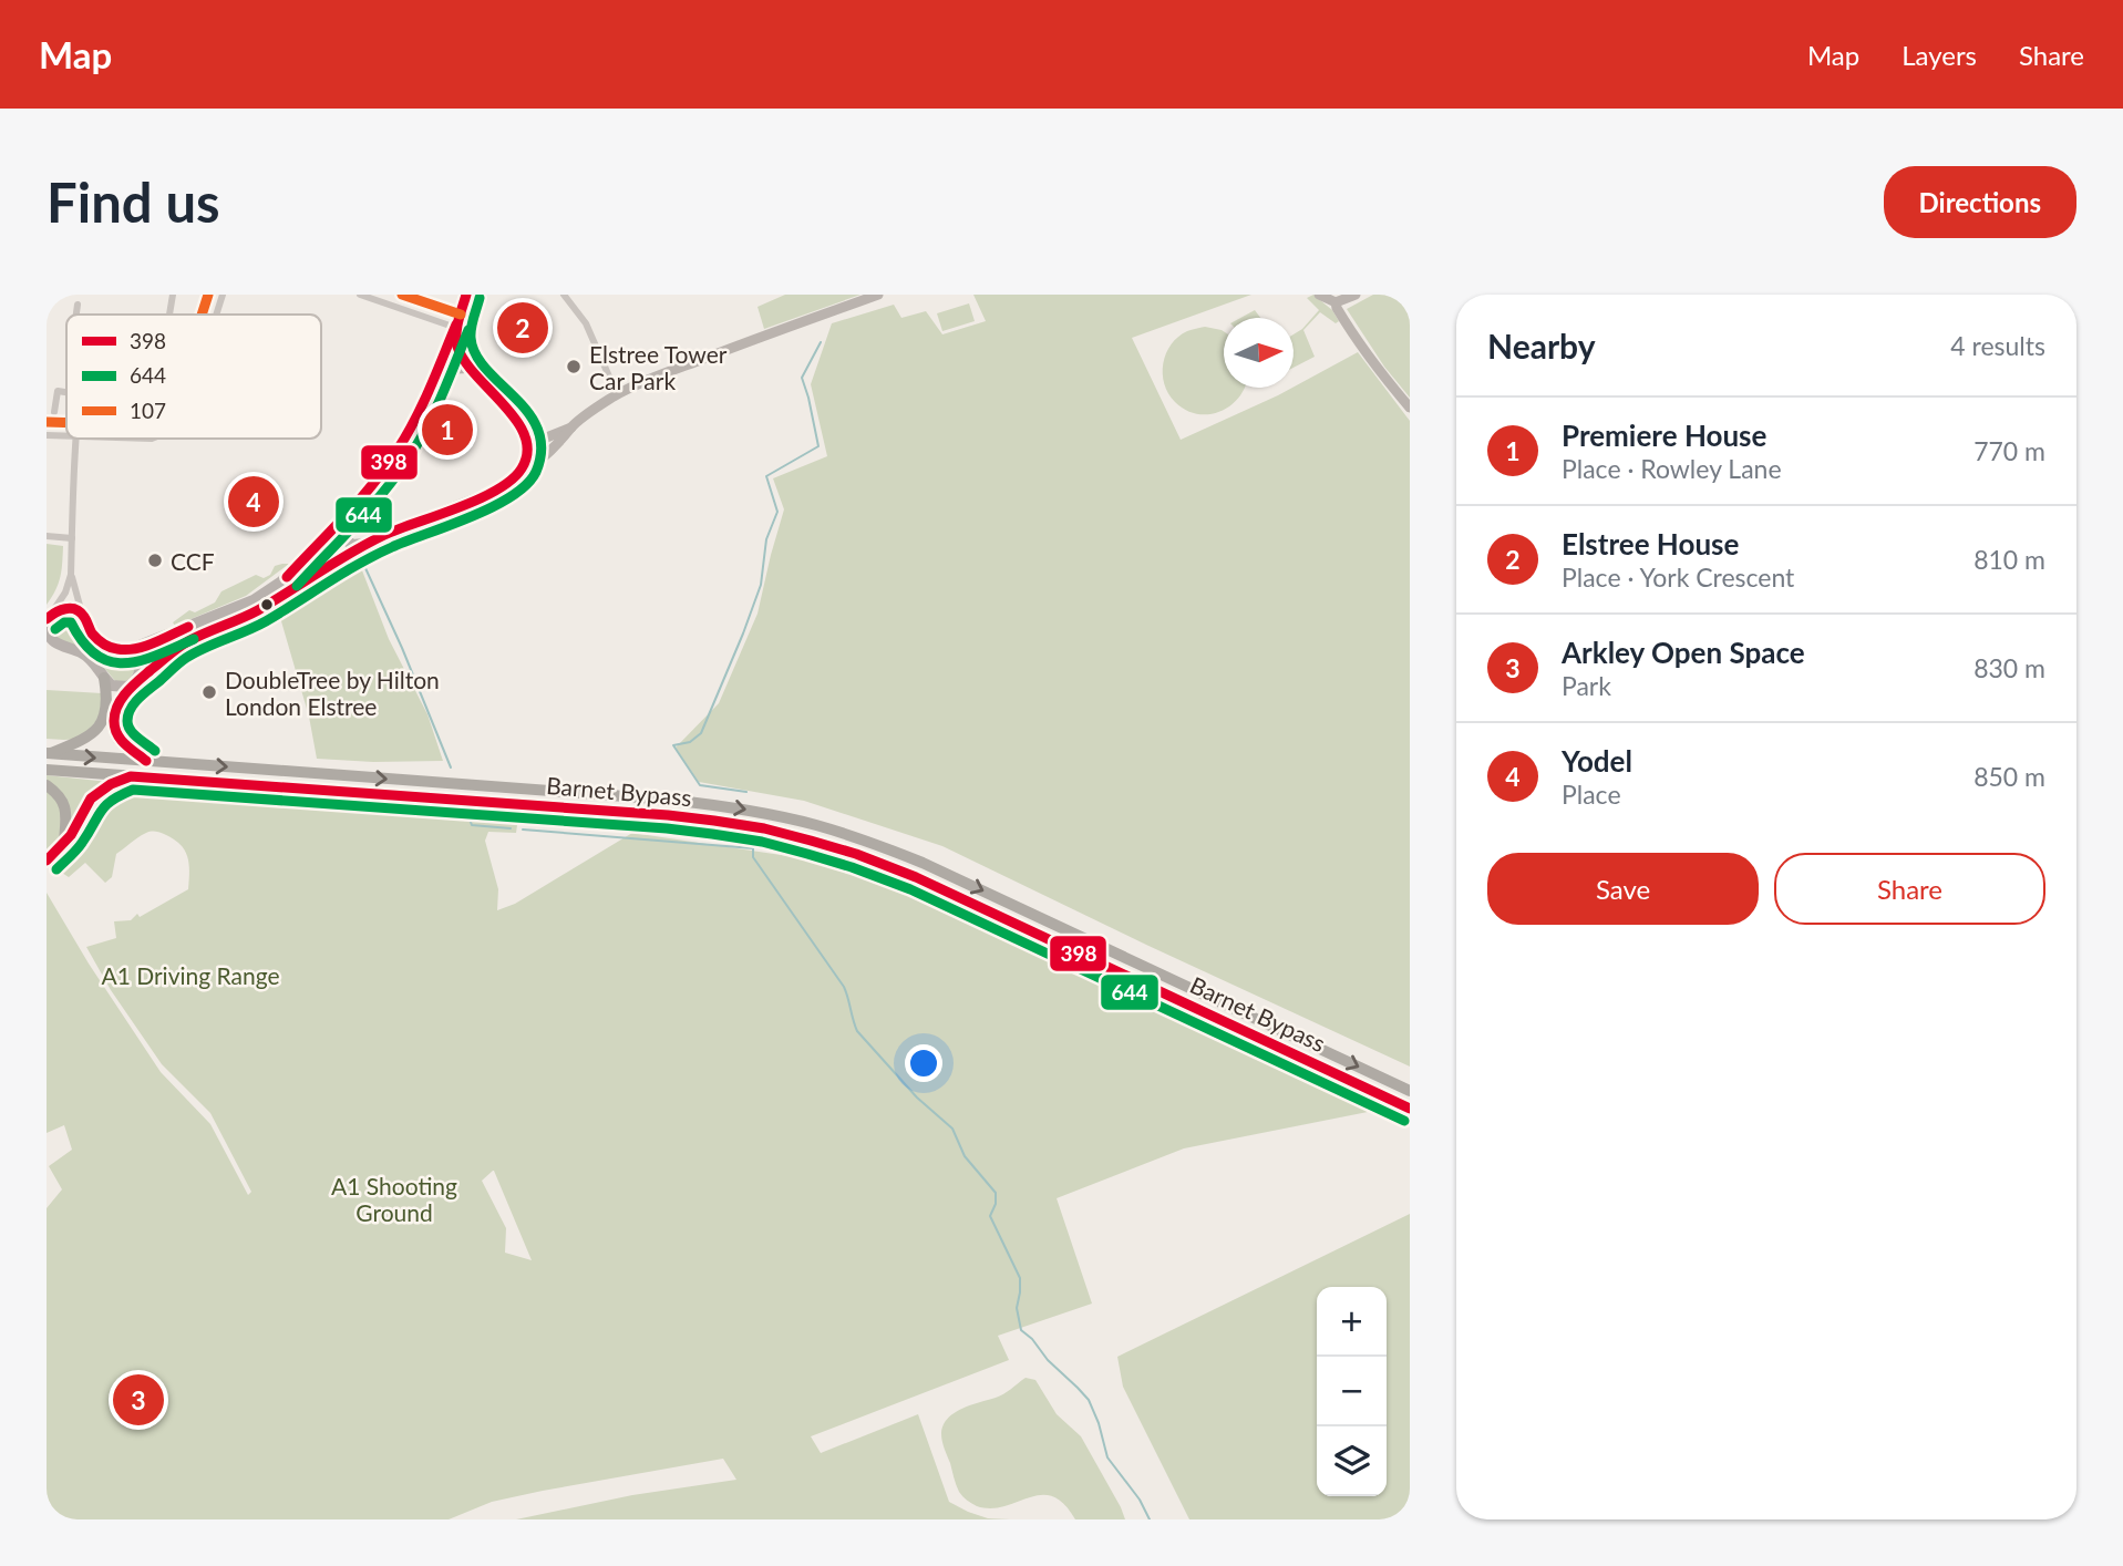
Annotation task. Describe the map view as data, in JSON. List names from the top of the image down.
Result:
{
  "streets": {
    "highway": ["Barnet Bypass"]
  },
  "parks": ["A1 Driving Range", "A1 Shooting Ground"],
  "places": ["Elstree Tower Car Park", "CCF", "DoubleTree by Hilton London Elstree"],
  "lines": ["transit line 398", "transit line 107", "transit line 644"],
  "legend": ["398", "644", "107"],
  "north": "right",
  "page": {
    "header": "Map",
    "nav": ["Map", "Layers", "Share"],
    "buttons": [
      "Directions",
      ["Save", "Share"]
    ],
    "title": "Find us",
    "heading": ["Nearby", "4 results"],
    "pins": [
      "2",
      "1",
      "4",
      "3"
    ],
    "list": [
      {
        "mark": "1",
        "name": "Premiere House",
        "note": "Place · Rowley Lane",
        "value": "770 m"
      },
      {
        "mark": "2",
        "name": "Elstree House",
        "note": "Place · York Crescent",
        "value": "810 m"
      },
      {
        "mark": "3",
        "name": "Arkley Open Space",
        "note": "Park",
        "value": "830 m"
      },
      {
        "mark": "4",
        "name": "Yodel",
        "note": "Place",
        "value": "850 m"
      }
    ],
    "map_buttons": ["+", "−"]
  }
}
